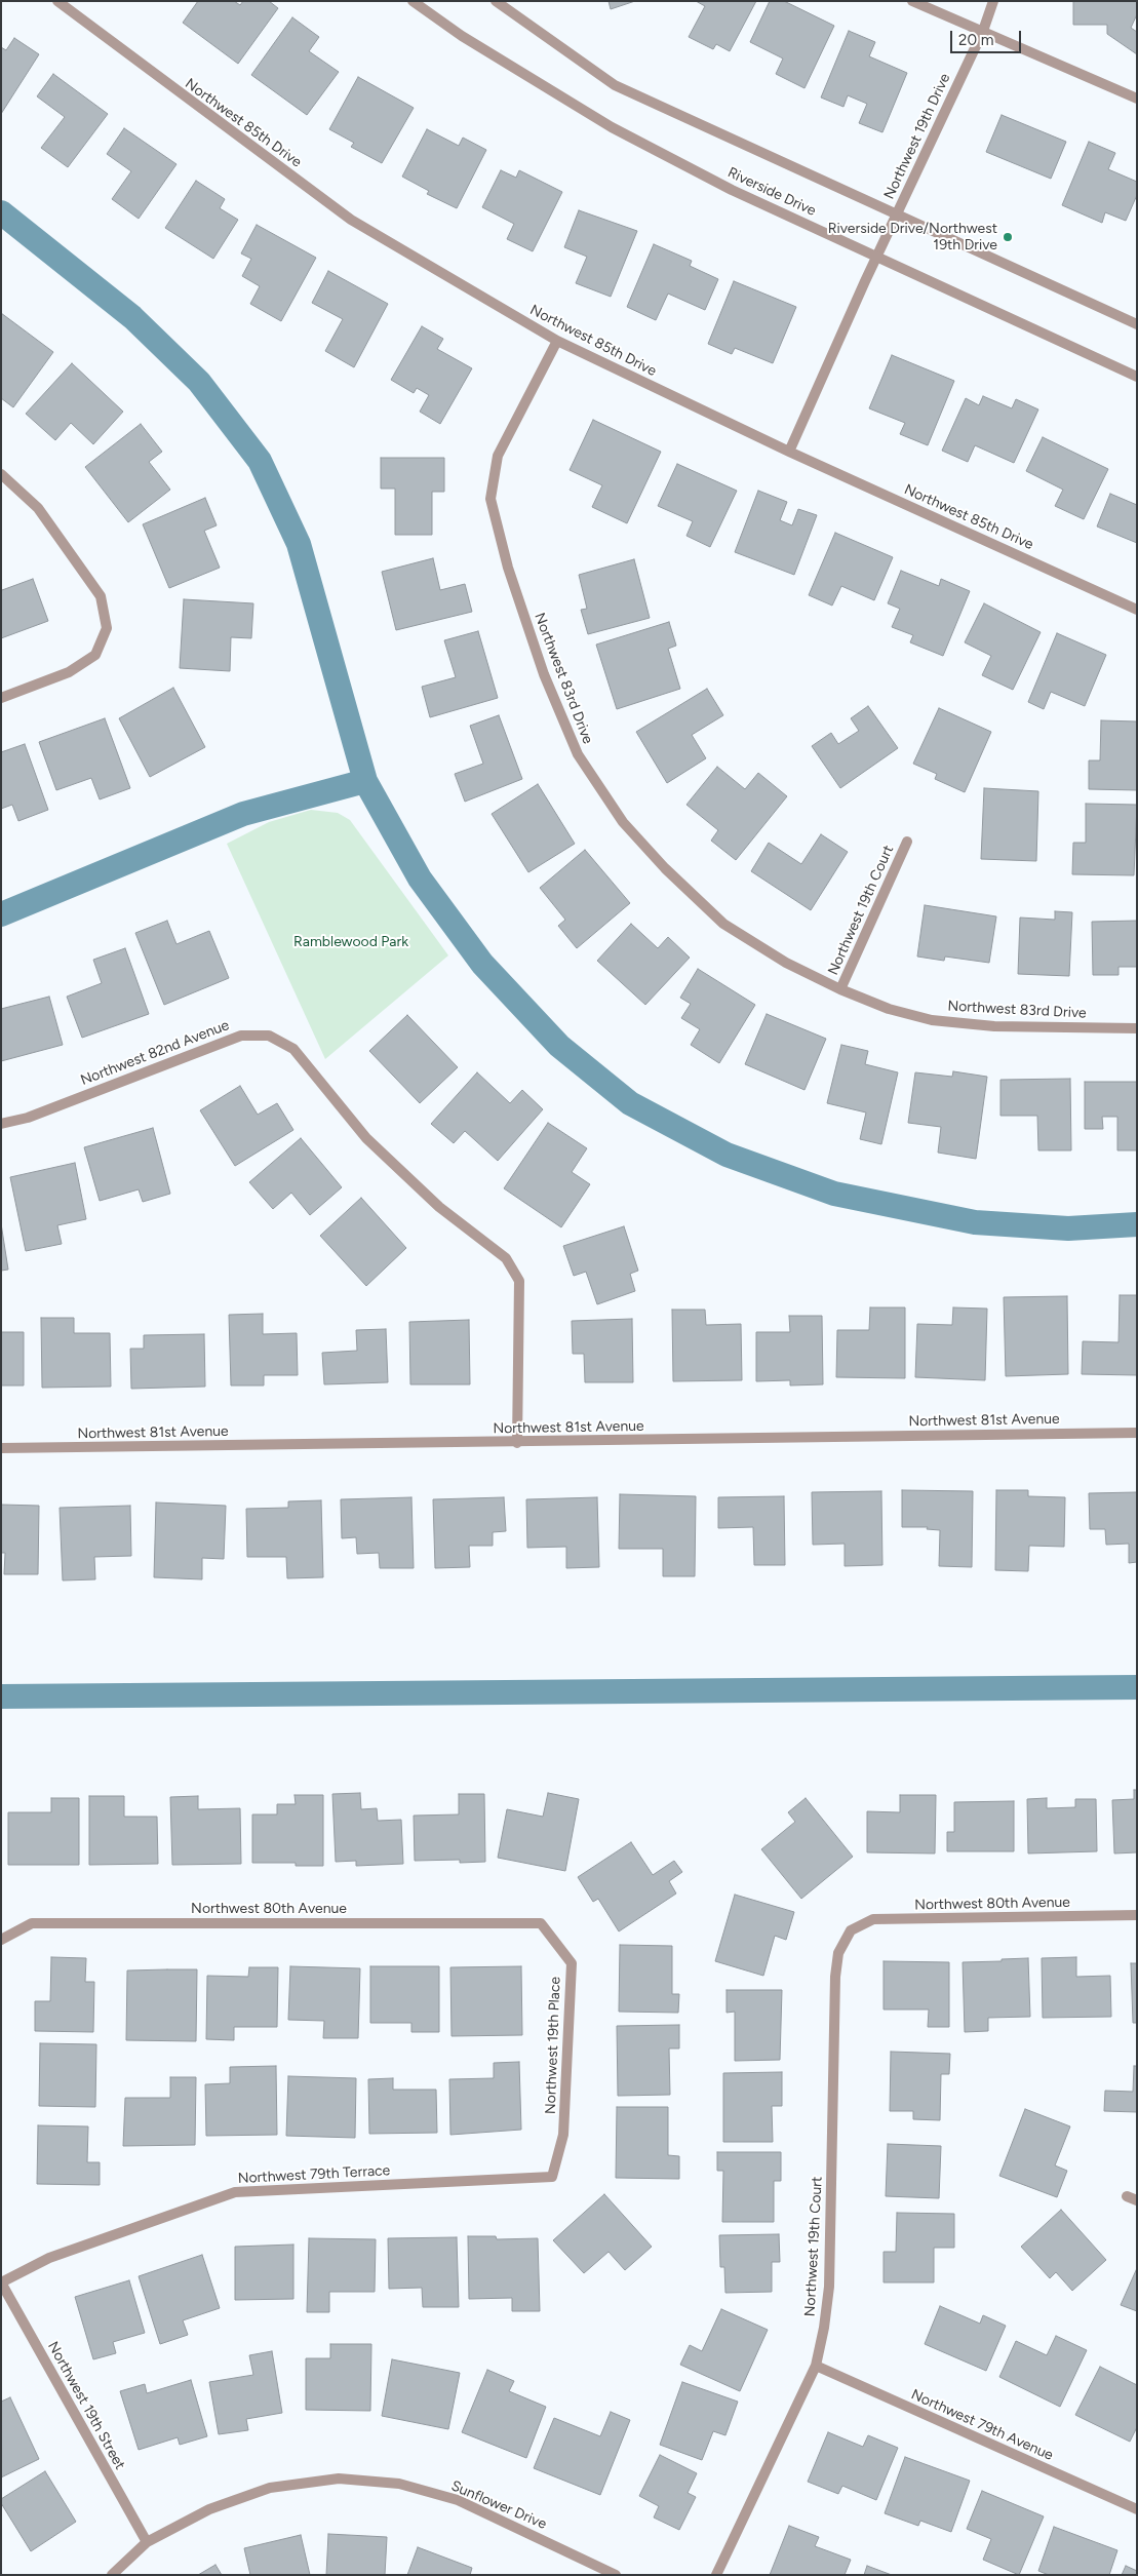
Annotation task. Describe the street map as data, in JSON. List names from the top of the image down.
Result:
{
  "streets": {
    "street": [
      "Northwest 85th Drive",
      "Northwest 19th Drive",
      "Riverside Drive",
      "Northwest 83rd Drive",
      "Northwest 19th Court",
      "Northwest 82nd Avenue",
      "Northwest 81st Avenue",
      "Northwest 80th Avenue",
      "Northwest 19th Place",
      "Northwest 79th Terrace",
      "Northwest 19th Street",
      "Northwest 79th Avenue",
      "Sunflower Drive"
    ]
  },
  "crossings": [
    ["Northwest 85th Drive", "Northwest 19th Drive"],
    ["Northwest 85th Drive", "Northwest 83rd Drive"],
    ["Northwest 19th Drive", "Riverside Drive"],
    ["Northwest 83rd Drive", "Northwest 19th Court"],
    ["Northwest 19th Court", "Northwest 80th Avenue"],
    ["Northwest 19th Court", "Northwest 79th Avenue"],
    ["Northwest 82nd Avenue", "Northwest 81st Avenue"],
    ["Northwest 80th Avenue", "Northwest 19th Place"],
    ["Northwest 19th Place", "Northwest 79th Terrace"],
    ["Northwest 79th Terrace", "Northwest 19th Street"],
    ["Northwest 19th Street", "Sunflower Drive"]
  ],
  "parks": ["Ramblewood Park"],
  "places": ["Riverside Drive/Northwest 19th Drive"],
  "scale_bar": "20 m"
}
